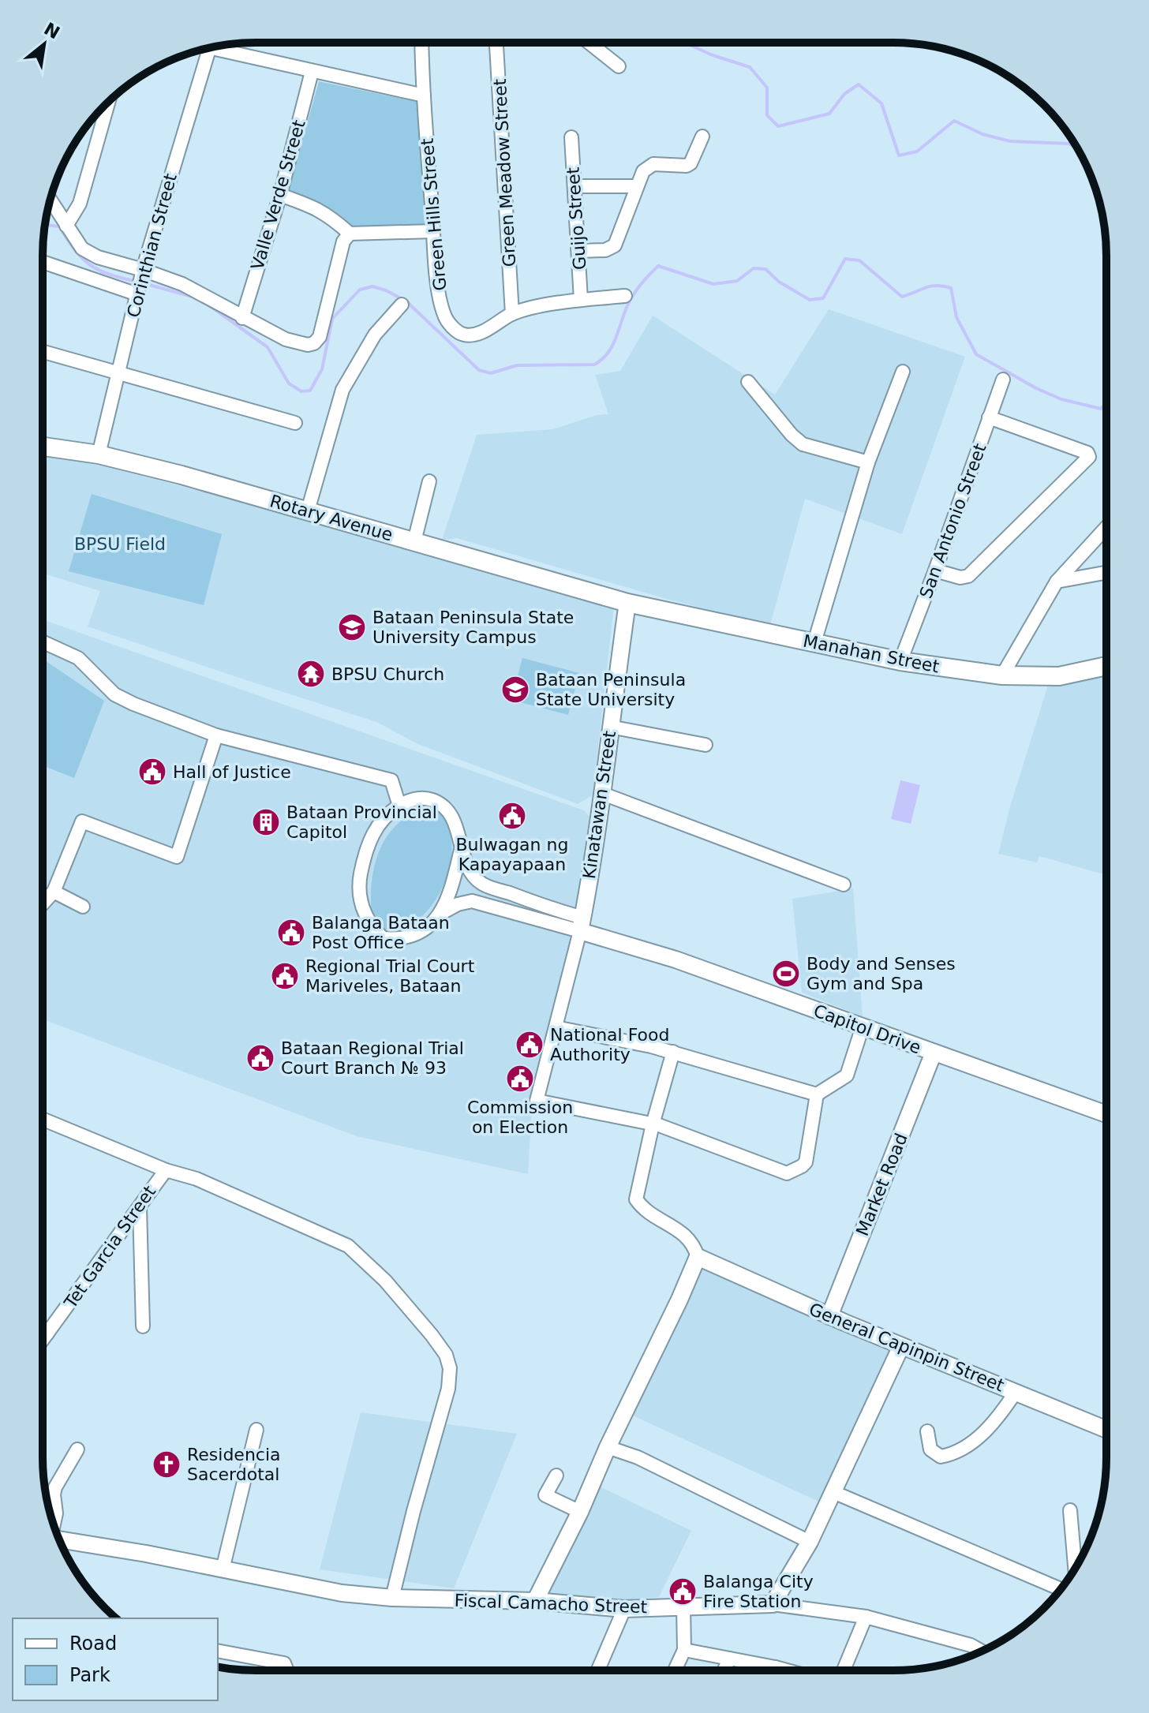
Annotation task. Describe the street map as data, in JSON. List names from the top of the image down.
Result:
{
  "streets": {
    "main road": ["Rotary Avenue", "Manahan Street"],
    "street": [
      "Green Meadow Street",
      "Valle Verde Street",
      "Green Hills Street",
      "Guijo Street",
      "Corinthian Street",
      "San Antonio Street",
      "Kinatawan Street",
      "Capitol Drive",
      "Market Road",
      "Tet Garcia Street",
      "General Capinpin Street",
      "Fiscal Camacho Street"
    ]
  },
  "crossings": [
    ["Green Meadow Street", "Green Hills Street"],
    ["Green Hills Street", "Guijo Street"],
    ["Corinthian Street", "Rotary Avenue"],
    ["Rotary Avenue", "Manahan Street"],
    ["Rotary Avenue", "Kinatawan Street"],
    ["San Antonio Street", "Manahan Street"],
    ["Manahan Street", "Kinatawan Street"],
    ["Kinatawan Street", "Capitol Drive"],
    ["Capitol Drive", "Market Road"],
    ["Market Road", "General Capinpin Street"]
  ],
  "parks": ["BPSU Field"],
  "places": {
    "school or university": ["Bataan Peninsula State University Campus", "Bataan Peninsula State University"],
    "temple": ["BPSU Church"],
    "public building": [
      "Hall of Justice",
      "Bulwagan ng Kapayapaan",
      "Balanga Bataan Post Office",
      "Regional Trial Court Mariveles, Bataan",
      "National Food Authority",
      "Bataan Regional Trial Court Branch № 93",
      "Commission on Election",
      "Balanga City Fire Station"
    ],
    "building": ["Bataan Provincial Capitol"],
    "sports": ["Body and Senses Gym and Spa"],
    "church": ["Residencia Sacerdotal"]
  },
  "legend": ["Road", "Park"],
  "north": "top right"
}
